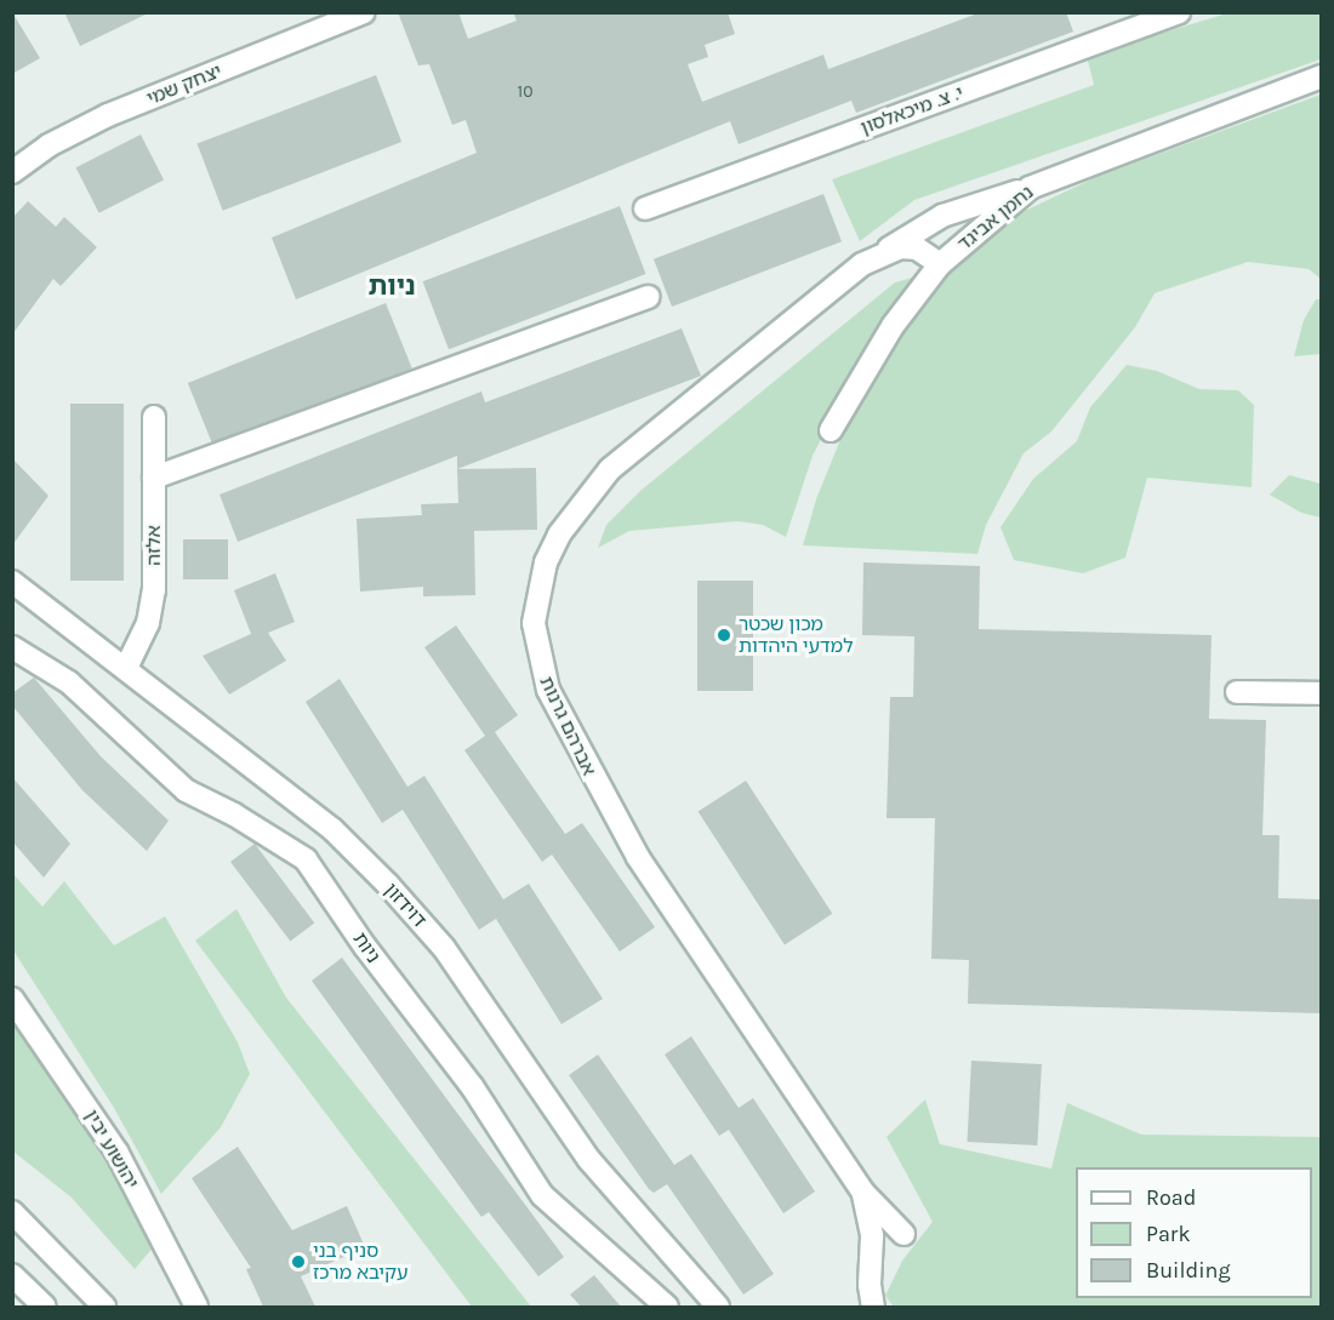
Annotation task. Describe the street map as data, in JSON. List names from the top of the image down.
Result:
{
  "streets": {
    "street": [
      "יצחק שמי",
      "י. צ. מיכאלסון",
      "נחמן אביגד",
      "אלזה",
      "אברהם גרנות",
      "דוידזון",
      "ניות",
      "יהושוע יבין"
    ]
  },
  "crossings": [
    ["נחמן אביגד", "אברהם גרנות"],
    ["אלזה", "דוידזון"]
  ],
  "districts": ["ניות"],
  "places": ["מכון שכטר למדעי היהדות", "סניף בני עקיבא מרכז"],
  "house_numbers": ["10"],
  "legend": ["Road", "Park", "Building"]
}
